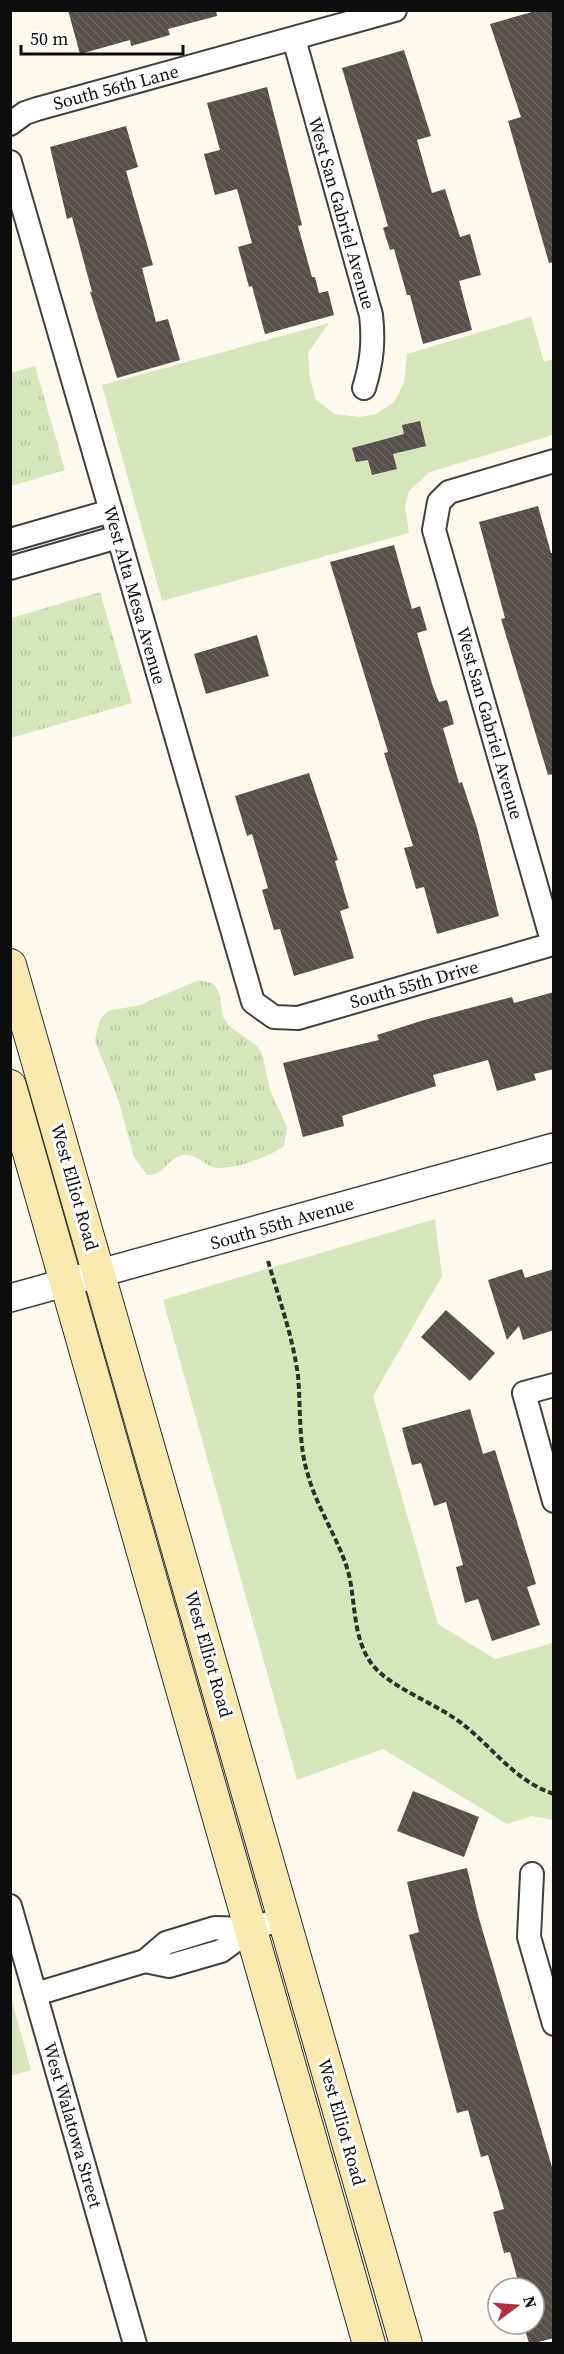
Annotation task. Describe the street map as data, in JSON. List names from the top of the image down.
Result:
{
  "streets": {
    "main road": ["West Elliot Road"],
    "street": [
      "South 56th Lane",
      "West San Gabriel Avenue",
      "West Alta Mesa Avenue",
      "South 55th Drive",
      "South 55th Avenue",
      "West Walatowa Street"
    ]
  },
  "crossings": [
    ["South 56th Lane", "West San Gabriel Avenue"],
    ["West San Gabriel Avenue", "South 55th Drive"],
    ["West Alta Mesa Avenue", "South 55th Drive"],
    ["West Elliot Road", "South 55th Avenue"]
  ],
  "scale_bar": "50 m",
  "north": "right"
}
